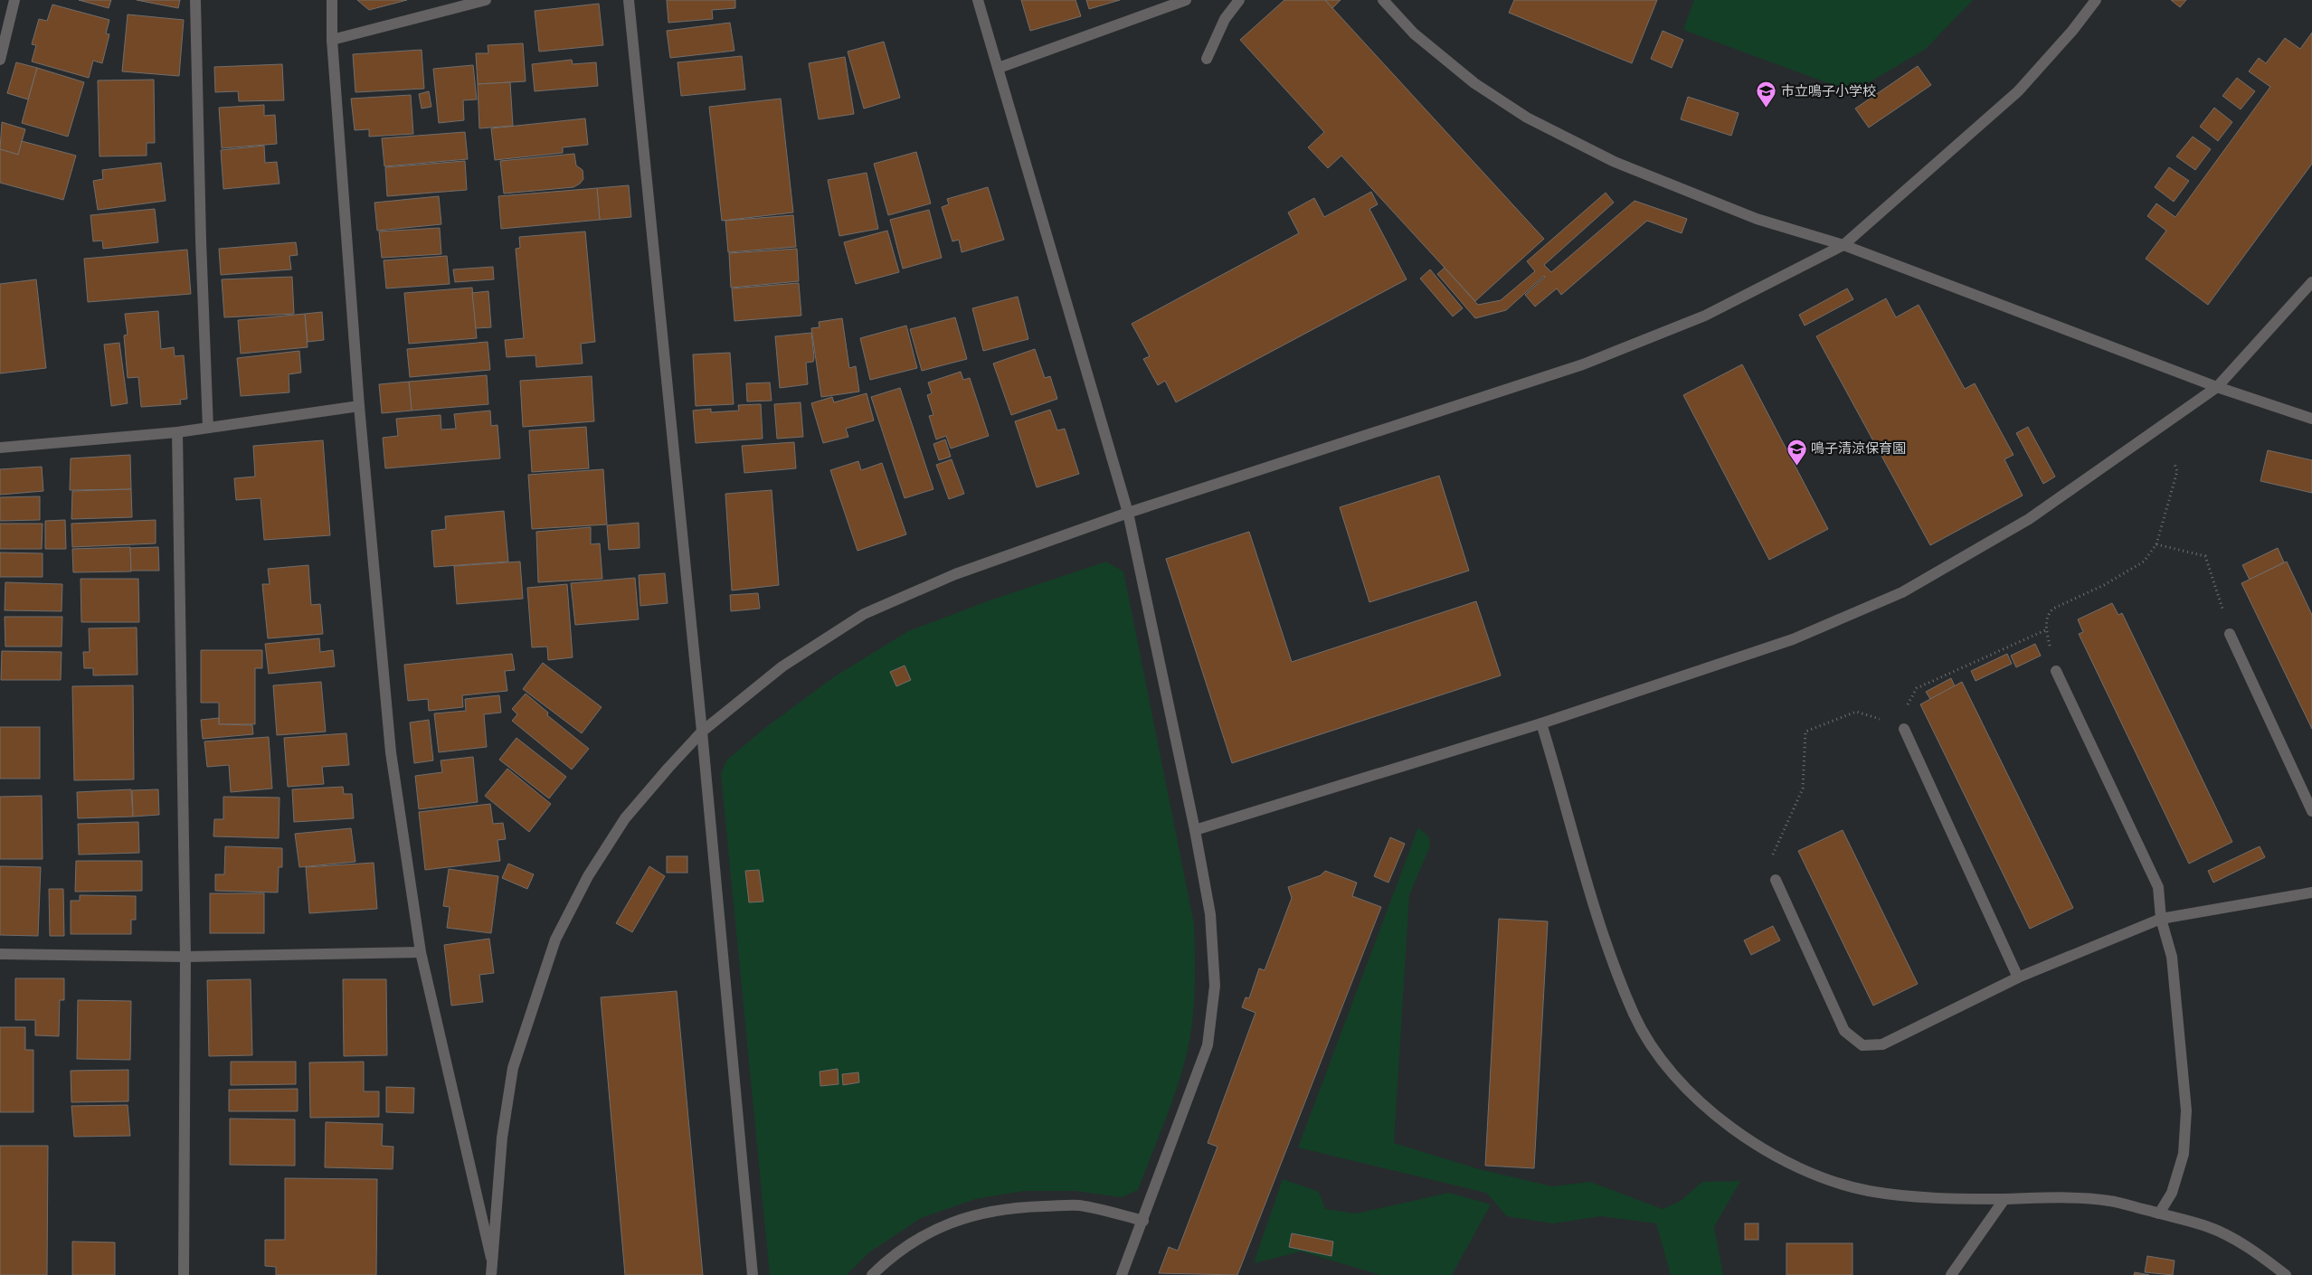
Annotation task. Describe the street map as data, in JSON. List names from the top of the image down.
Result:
{
  "places": {
    "school or university": ["市立鳴子小学校", "鳴子清涼保育園"]
  }
}
